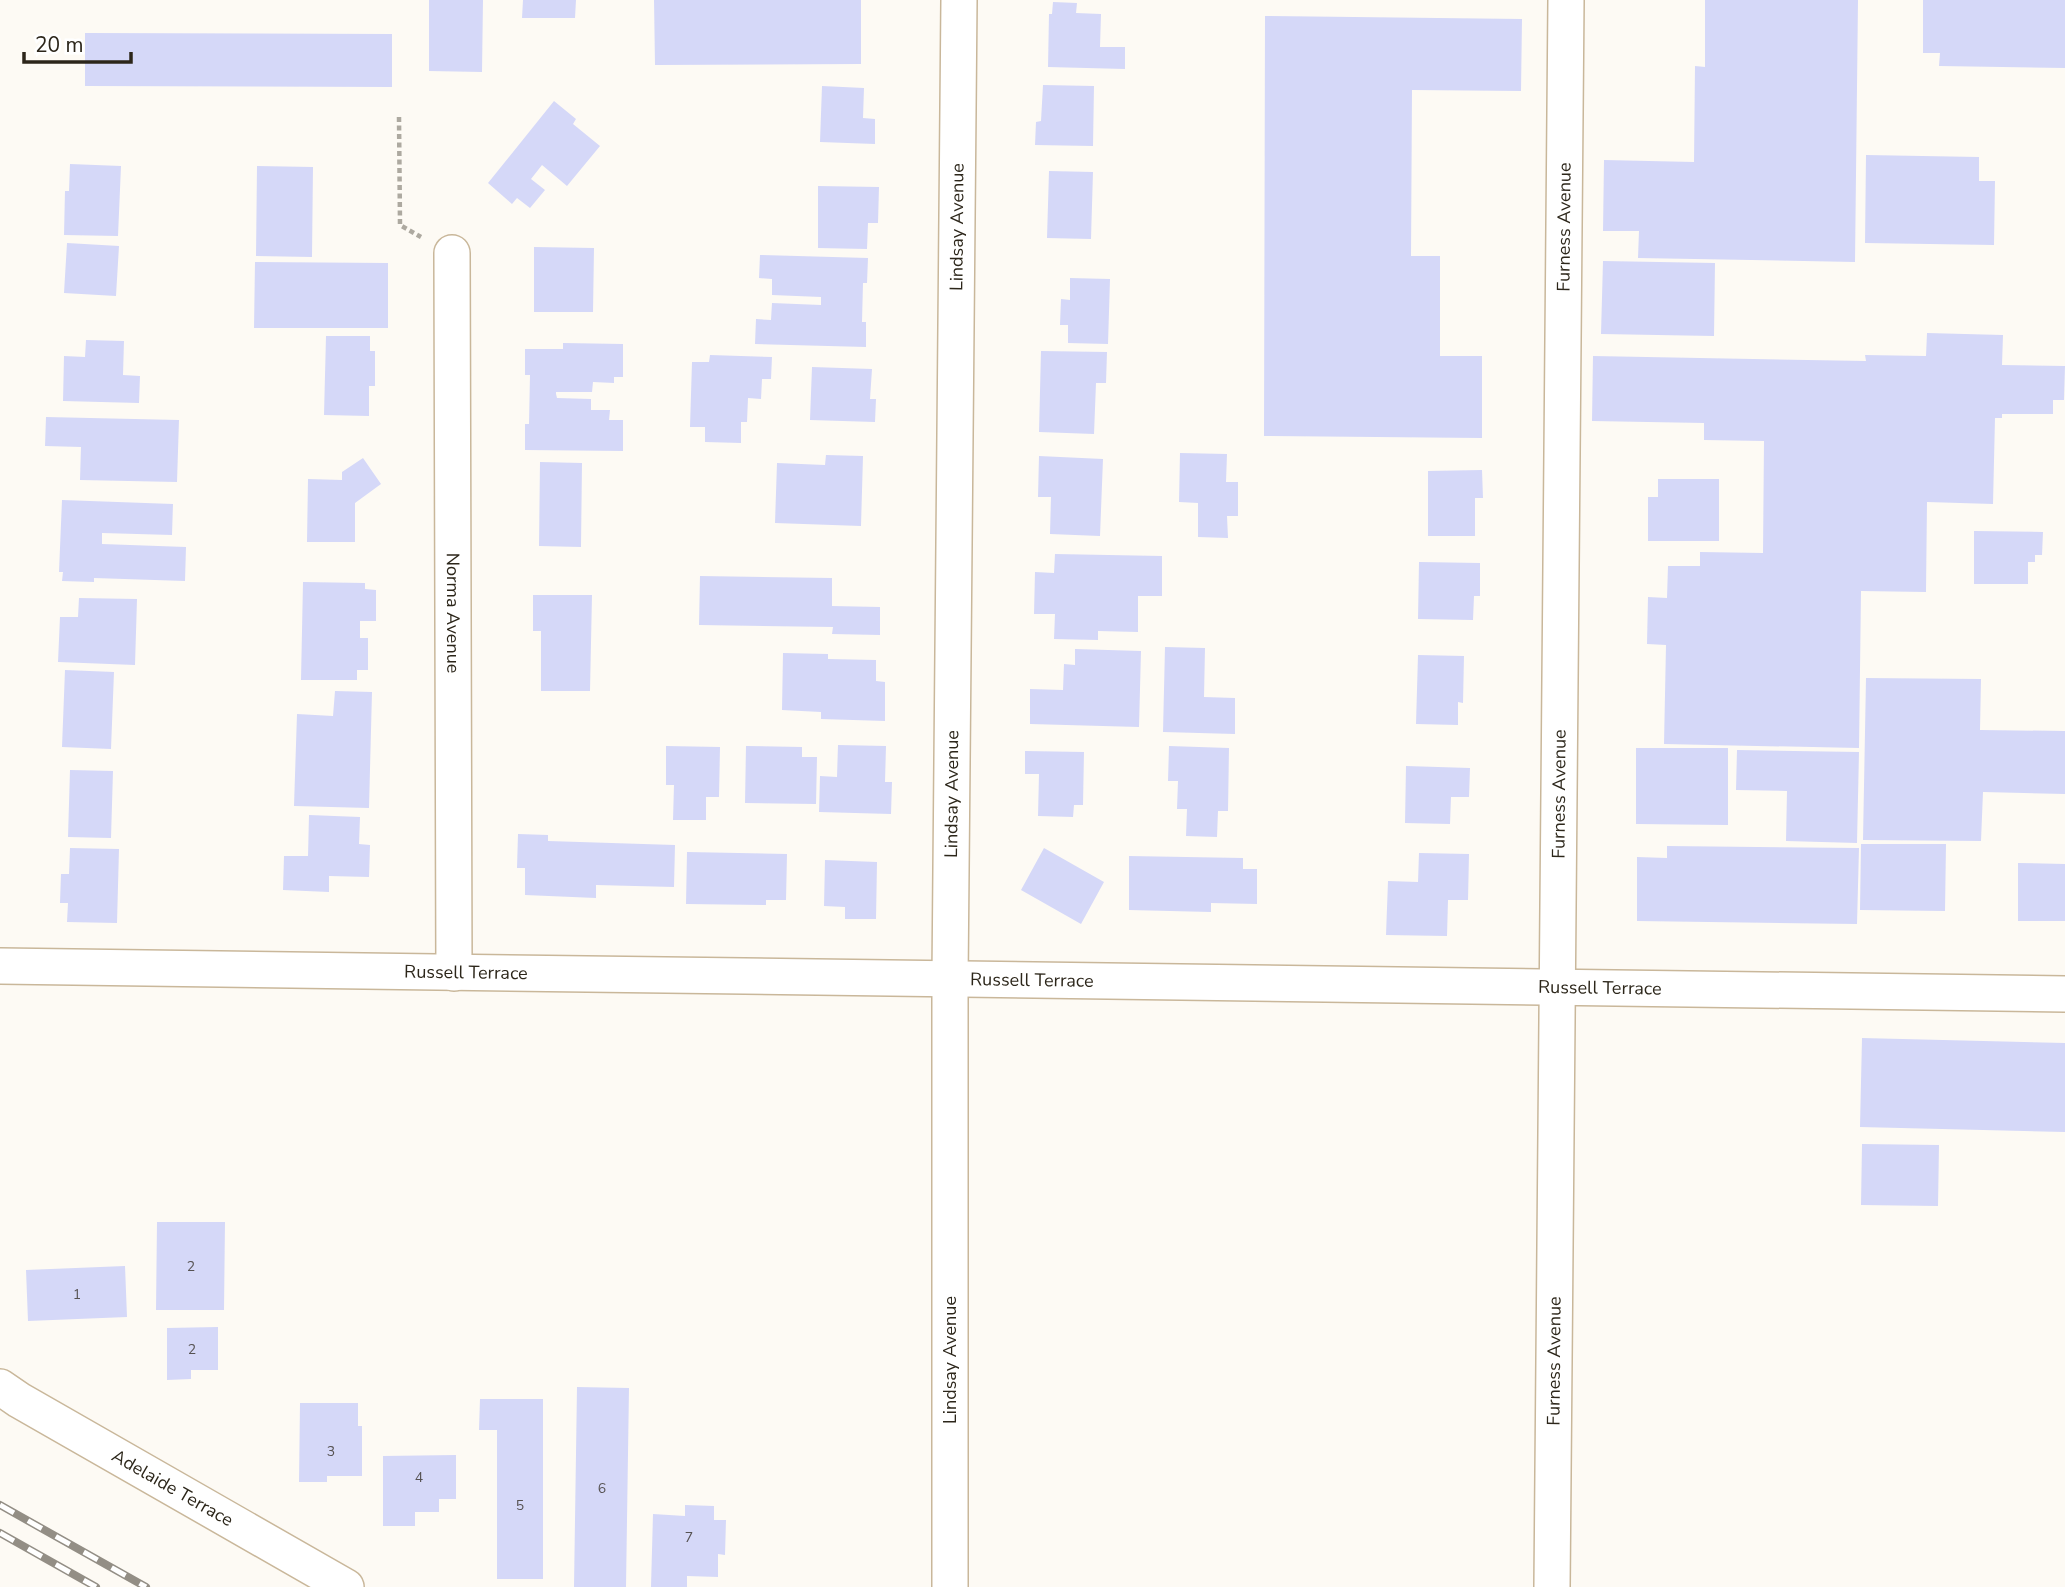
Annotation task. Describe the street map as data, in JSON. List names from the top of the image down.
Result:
{
  "streets": {
    "street": [
      "Lindsay Avenue",
      "Furness Avenue",
      "Norma Avenue",
      "Russell Terrace",
      "Adelaide Terrace"
    ]
  },
  "crossings": [
    ["Lindsay Avenue", "Russell Terrace"],
    ["Furness Avenue", "Russell Terrace"],
    ["Norma Avenue", "Russell Terrace"]
  ],
  "house_numbers": [
    "2",
    "1",
    "2",
    "3",
    "4",
    "6",
    "5",
    "7"
  ],
  "scale_bar": "20 m"
}
